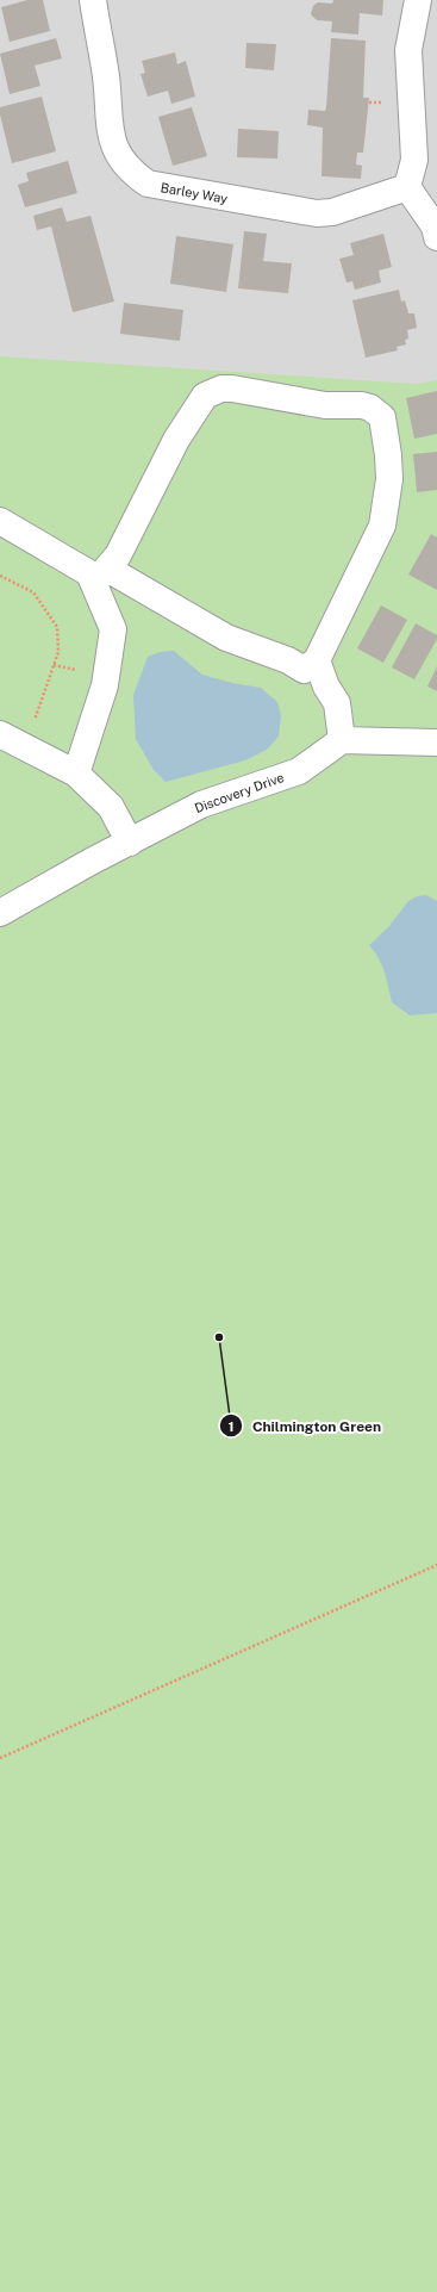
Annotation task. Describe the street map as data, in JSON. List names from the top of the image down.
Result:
{
  "streets": {
    "street": ["Barley Way", "Discovery Drive"]
  },
  "places": ["Chilmington Green"]
}
